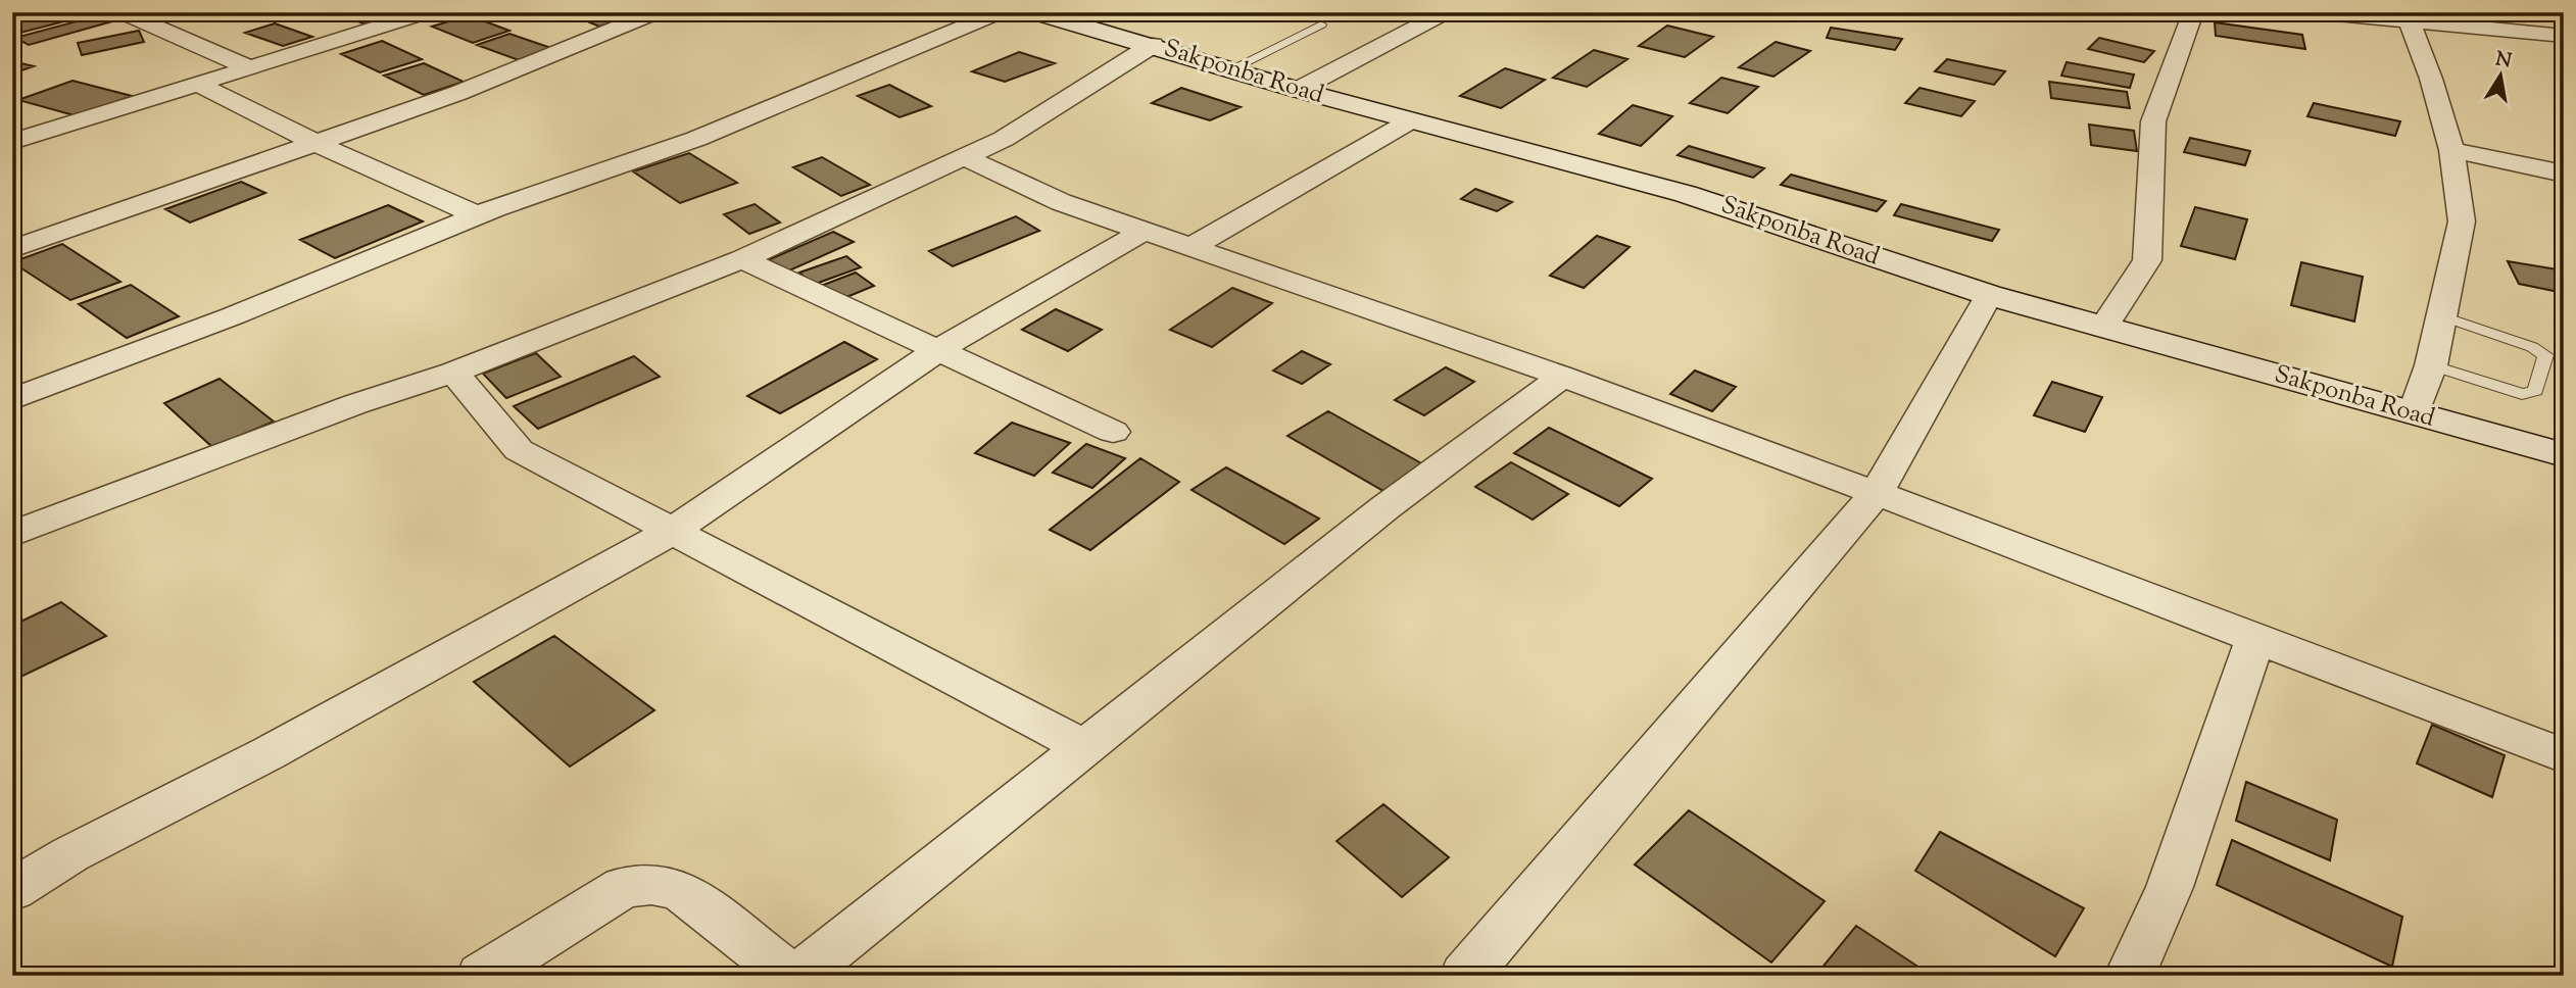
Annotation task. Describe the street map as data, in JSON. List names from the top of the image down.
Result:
{
  "streets": {
    "main road": ["Sakponba Road"]
  },
  "north": "top"
}
